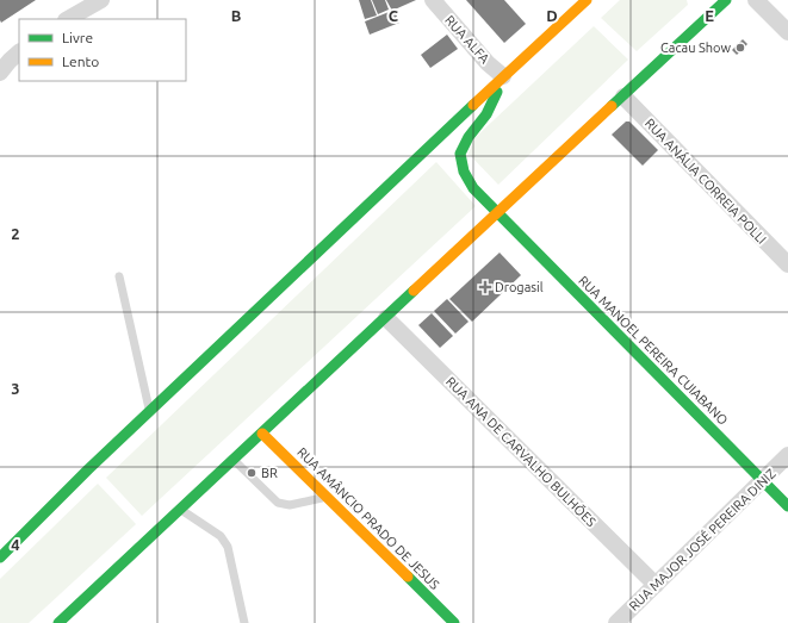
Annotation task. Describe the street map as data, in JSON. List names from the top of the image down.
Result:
{
  "streets": {
    "main road": ["RUA MANOEL PEREIRA CUIABANO", "RUA AMÂNCIO PRADO DE JESUS"],
    "street": [
      "RUA ALFA",
      "RUA ANÁLIA CORREIA POLLI",
      "RUA ANA DE CARVALHO BULHÕES",
      "RUA MAJOR JOSÉ PEREIRA DINIZ"
    ]
  },
  "crossings": [
    ["RUA ALFA", "RUA MANOEL PEREIRA CUIABANO"],
    ["RUA MANOEL PEREIRA CUIABANO", "RUA MAJOR JOSÉ PEREIRA DINIZ"],
    ["RUA ANA DE CARVALHO BULHÕES", "RUA MAJOR JOSÉ PEREIRA DINIZ"]
  ],
  "places": {
    "other": ["Cacau Show", "BR"],
    "health": ["Drogasil"]
  },
  "legend": ["Livre", "Lento"],
  "grid": {
    "columns": [
      "B",
      "C",
      "D",
      "E"
    ],
    "rows": ["2", "3", "4"]
  }
}
